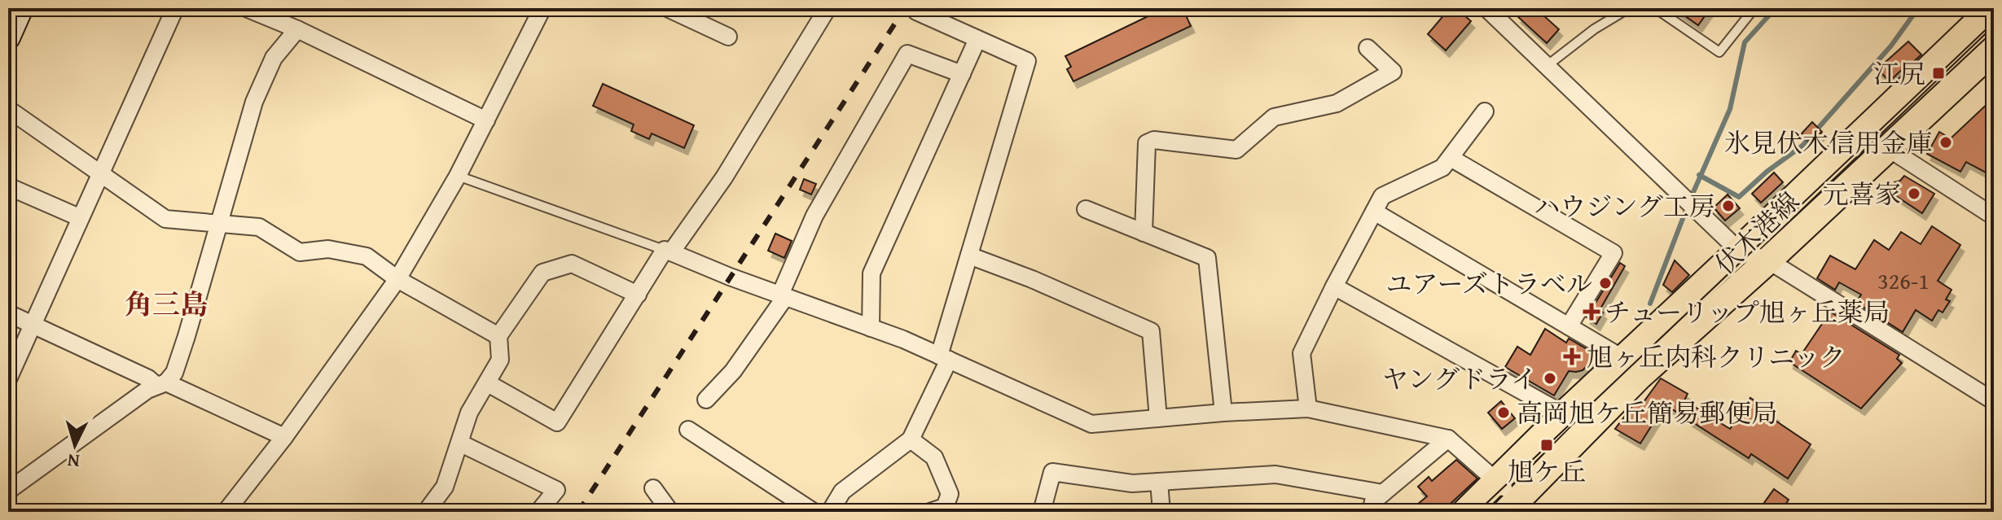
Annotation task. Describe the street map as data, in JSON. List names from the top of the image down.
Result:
{
  "streets": {
    "main road": ["伏木港線"]
  },
  "districts": ["角三島"],
  "places": {
    "transit": ["江尻", "旭ケ丘"],
    "other": [
      "氷見伏木信用金庫",
      "元喜家",
      "ハウジング工房",
      "ユアーズトラベル",
      "ヤングドライ",
      "高岡旭ケ丘簡易郵便局"
    ],
    "health": ["チューリップ旭ヶ丘薬局", "旭ヶ丘内科クリニック"]
  },
  "house_numbers": ["326-1"],
  "north": "bottom"
}
